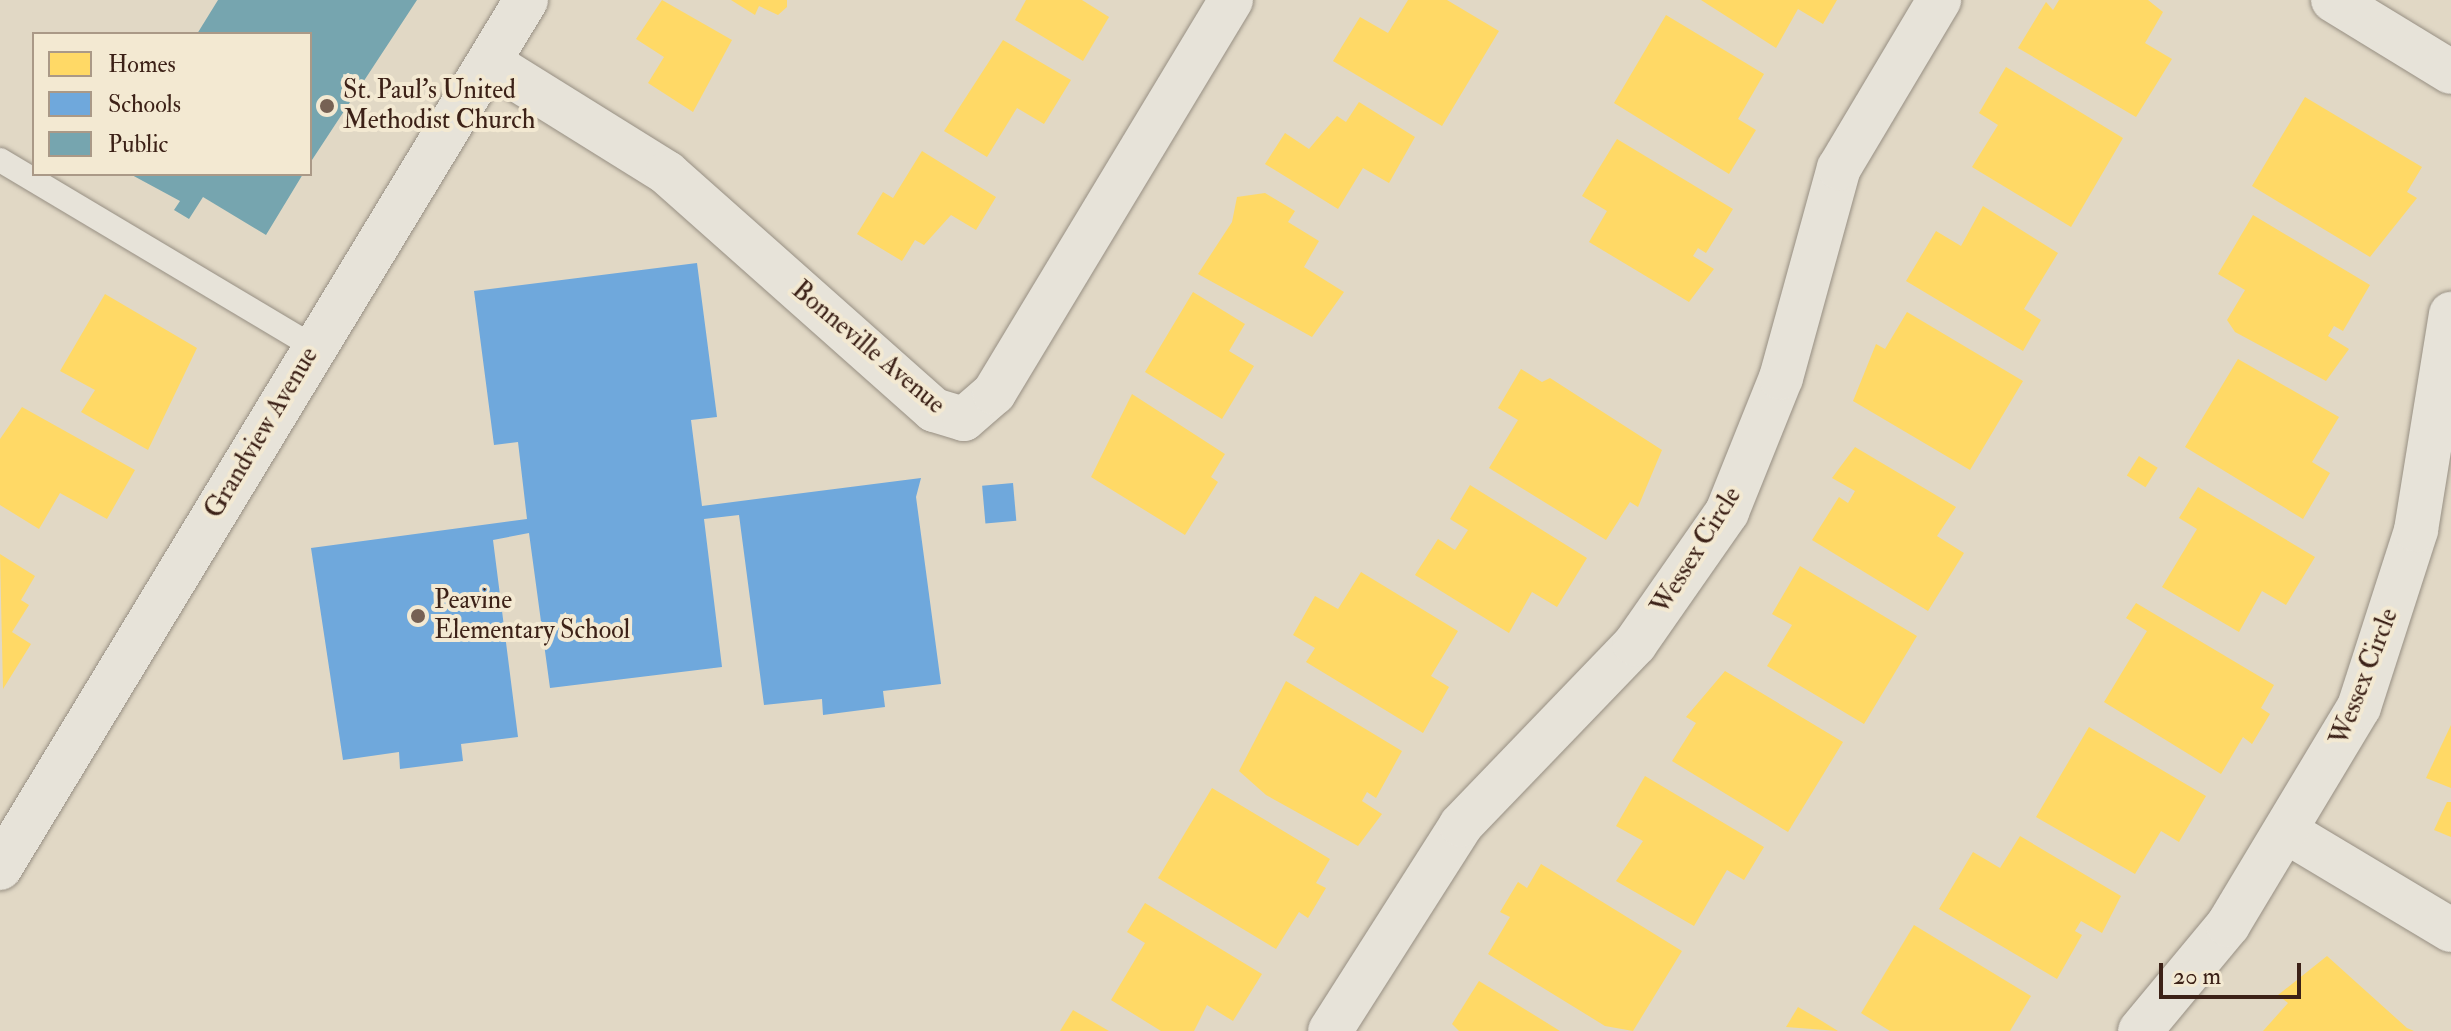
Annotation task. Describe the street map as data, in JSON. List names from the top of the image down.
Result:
{
  "streets": {
    "street": ["Bonneville Avenue", "Grandview Avenue", "Wessex Circle"]
  },
  "crossings": [
    ["Bonneville Avenue", "Grandview Avenue"]
  ],
  "places": ["St. Paul's United Methodist Church", "Peavine Elementary School"],
  "legend": ["Homes", "Schools", "Public"],
  "scale_bar": "20 m"
}
